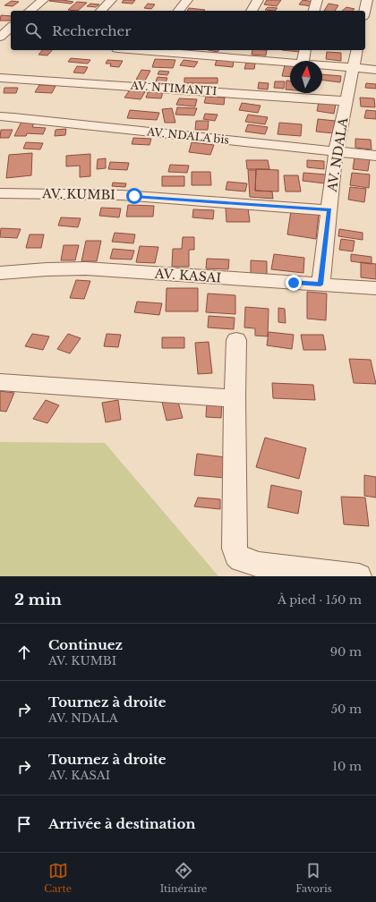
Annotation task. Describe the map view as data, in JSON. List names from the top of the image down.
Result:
{
  "streets": {
    "street": [
      "AV. NTIMANTI",
      "AV. NDALA bis",
      "AV. NDALA",
      "AV. KUMBI",
      "AV. KASAI"
    ]
  },
  "crossings": [
    ["AV. NTIMANTI", "AV. NDALA"],
    ["AV. NDALA bis", "AV. NDALA"],
    ["AV. NDALA", "AV. KUMBI"],
    ["AV. NDALA", "AV. KASAI"]
  ],
  "north": "top",
  "page": {
    "search": "Rechercher",
    "heading": ["2 min", "À pied · 150 m"],
    "list": [
      ["Continuez", "AV. KUMBI", "90 m"],
      ["Tournez à droite", "AV. NDALA", "50 m"],
      ["Tournez à droite", "AV. KASAI", "10 m"],
      "Arrivée à destination"
    ],
    "nav": ["Carte", "Itinéraire", "Favoris"]
  }
}
